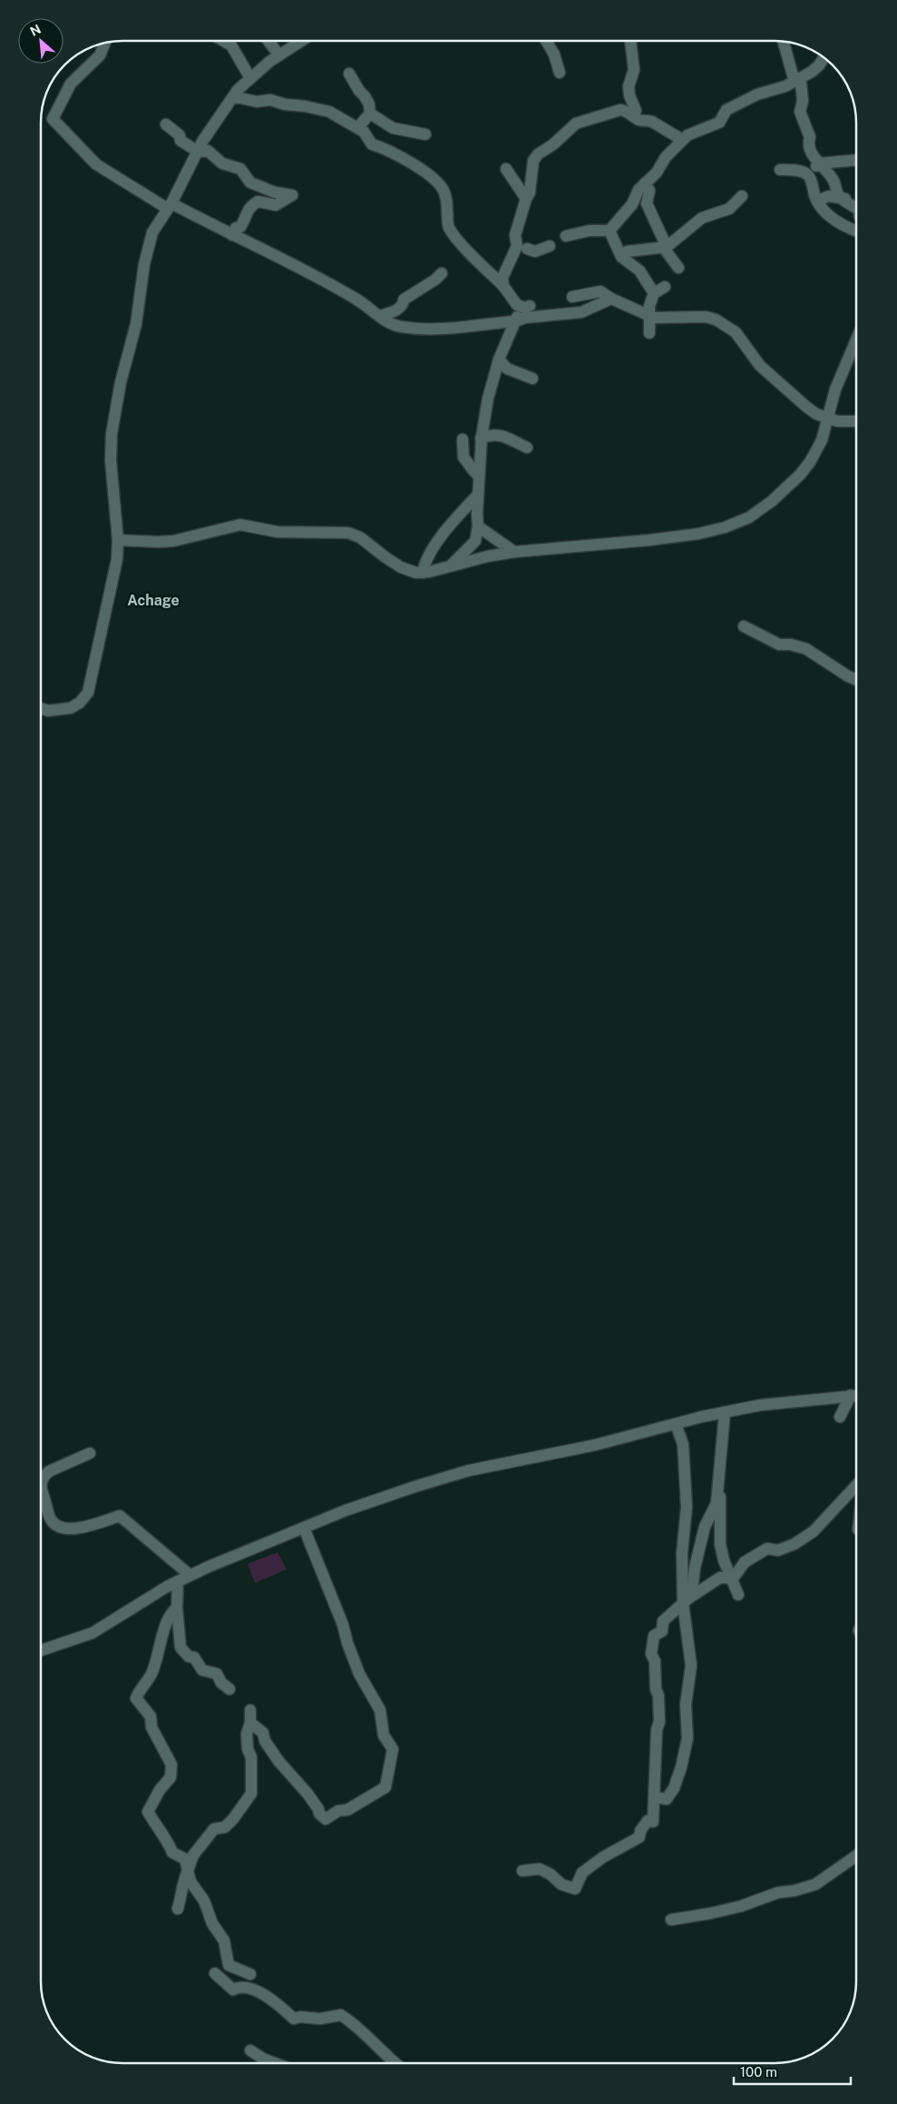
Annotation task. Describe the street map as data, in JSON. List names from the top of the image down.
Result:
{
  "districts": ["Achage"],
  "scale_bar": "100 m",
  "north": "top left"
}
